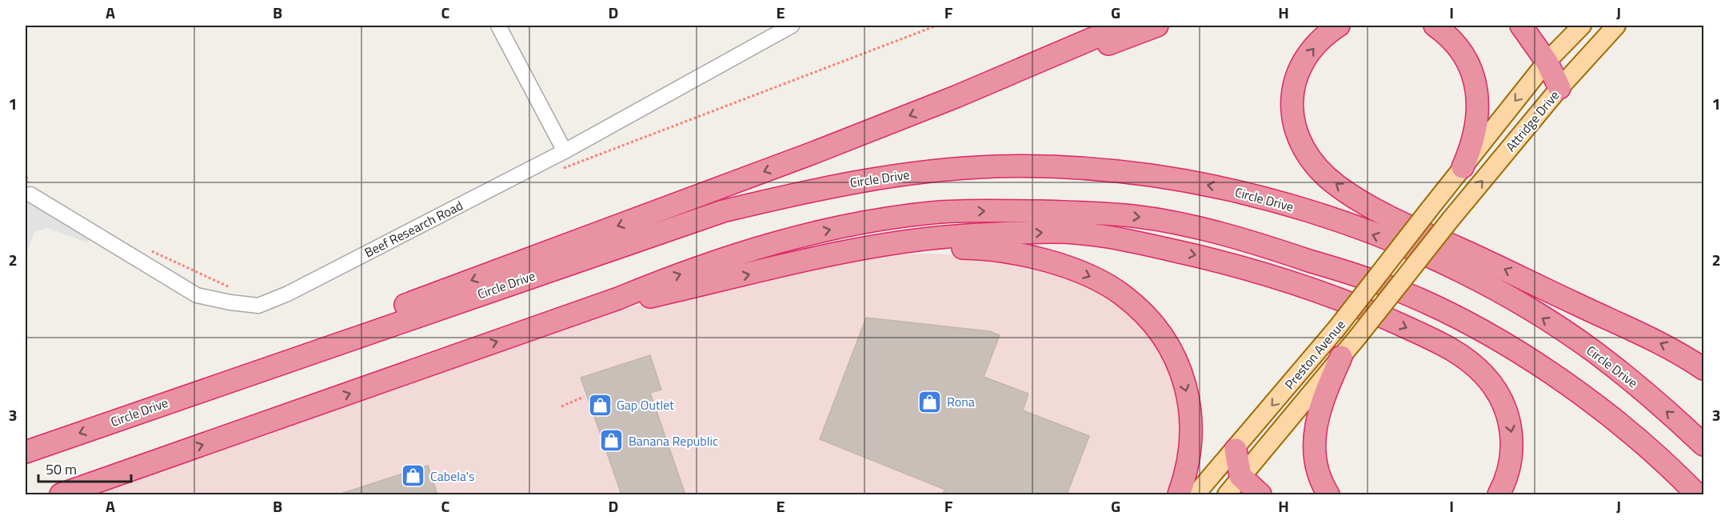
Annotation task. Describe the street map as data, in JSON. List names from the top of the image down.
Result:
{
  "streets": {
    "highway": ["Circle Drive"],
    "main road": ["Attridge Drive", "Preston Avenue"],
    "street": ["Beef Research Road"]
  },
  "crossings": [
    ["Attridge Drive", "Preston Avenue"]
  ],
  "places": {
    "shop": [
      "Rona",
      "Gap Outlet",
      "Banana Republic",
      "Cabela's"
    ]
  },
  "scale_bar": "50 m",
  "grid": {
    "columns": [
      "A",
      "B",
      "C",
      "D",
      "E",
      "F",
      "G",
      "H",
      "I",
      "J"
    ],
    "rows": ["1", "2", "3"]
  }
}
